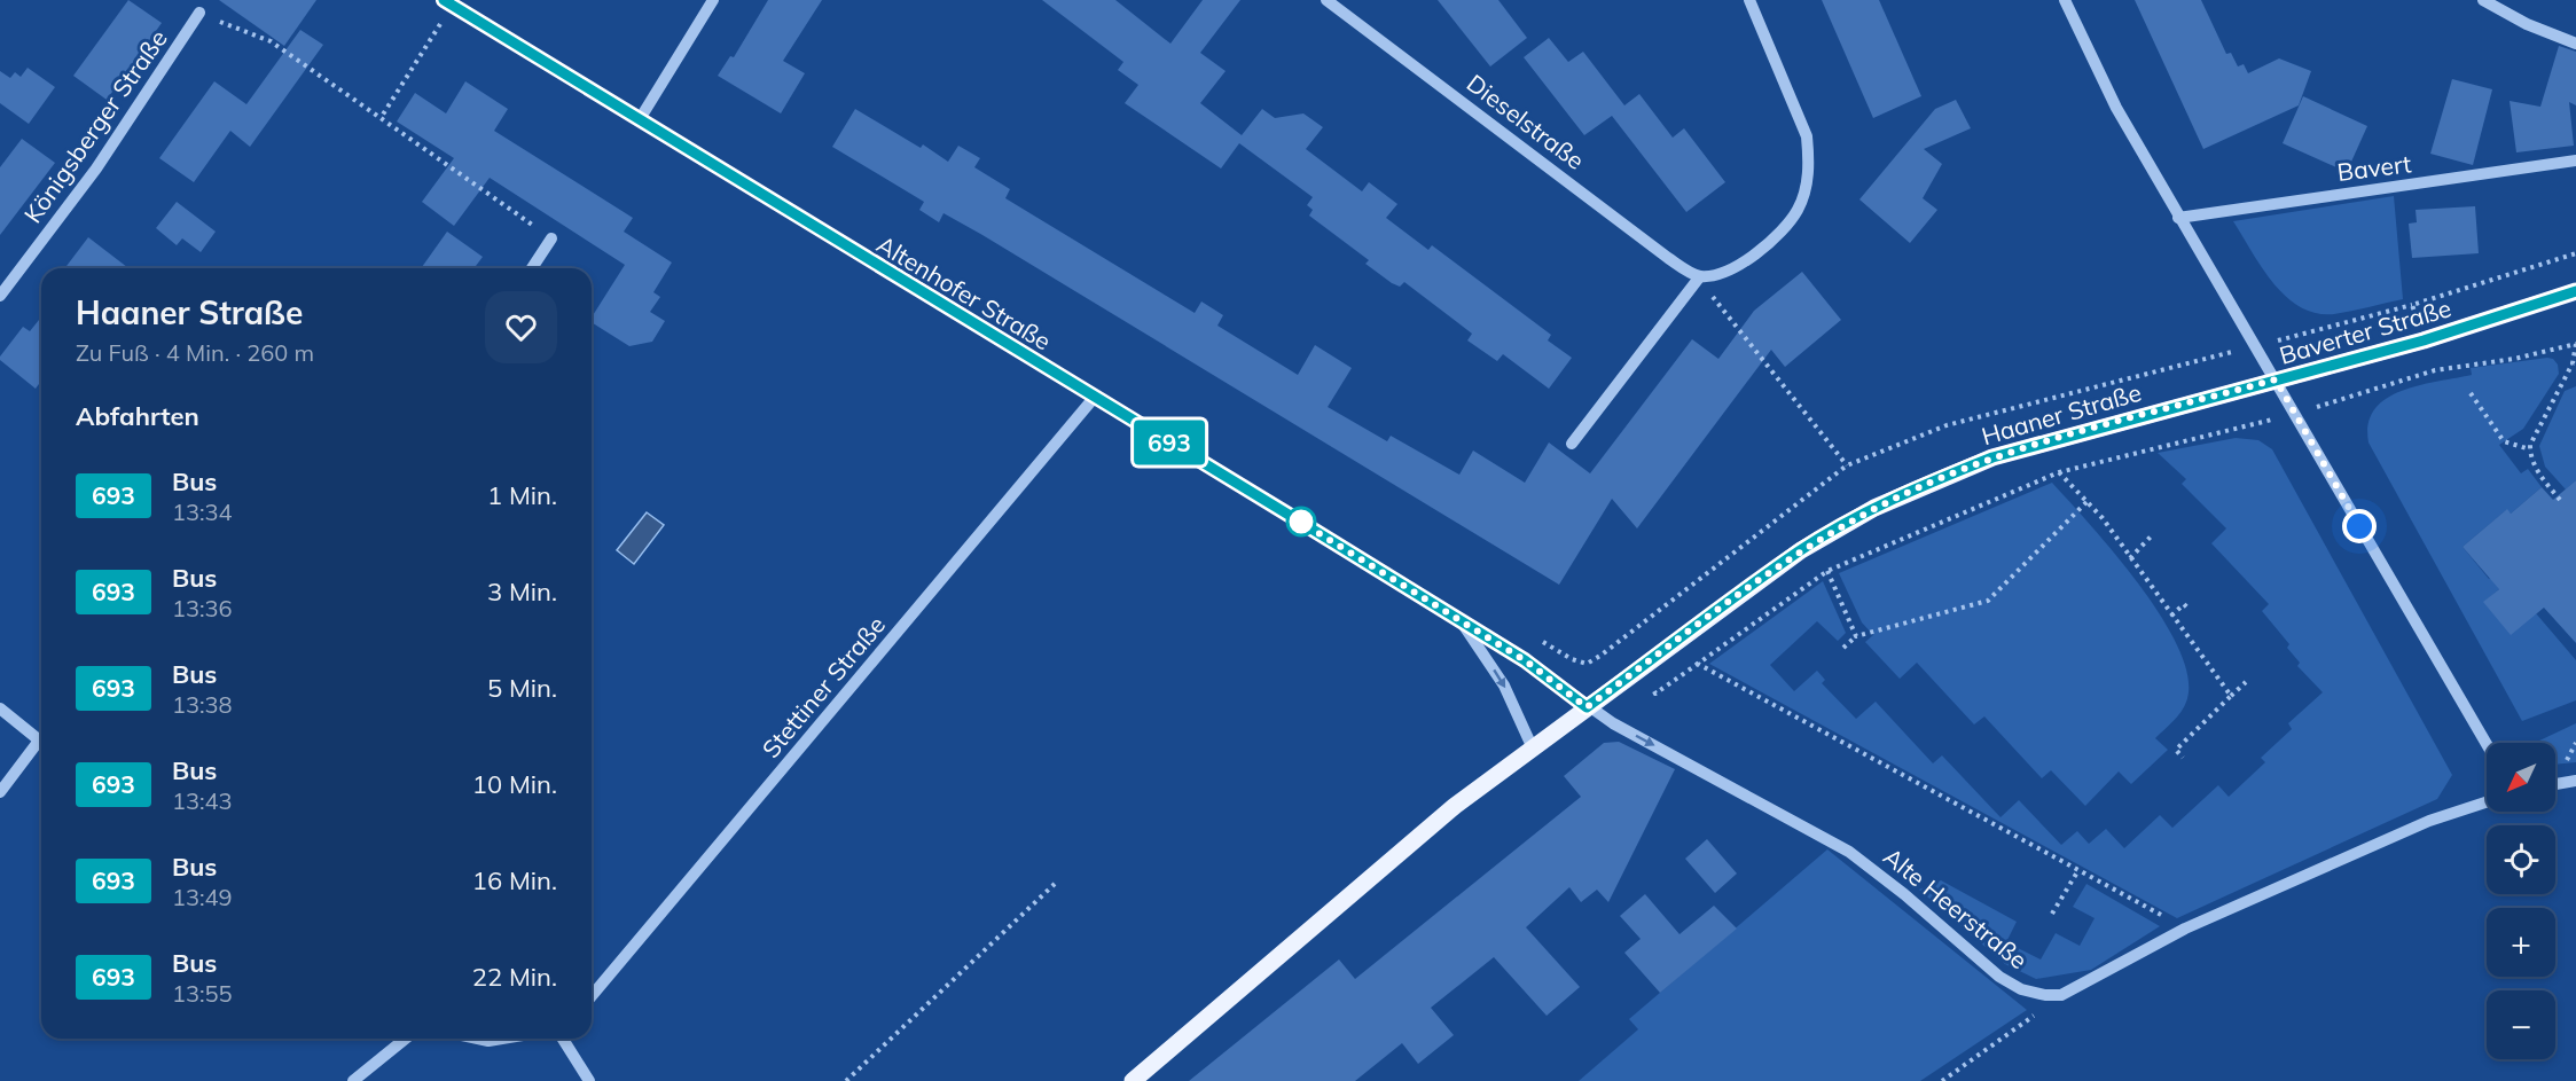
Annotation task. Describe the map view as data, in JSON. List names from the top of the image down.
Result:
{
  "streets": {
    "main road": ["Baverter Straße", "Haaner Straße"],
    "street": [
      "Dieselstraße",
      "Königsberger Straße",
      "Bavert",
      "Altenhofer Straße",
      "Stettiner Straße",
      "Alte Heerstraße"
    ]
  },
  "crossings": [
    ["Altenhofer Straße", "Haaner Straße"],
    ["Altenhofer Straße", "Stettiner Straße"],
    ["Altenhofer Straße", "Alte Heerstraße"],
    ["Baverter Straße", "Haaner Straße"],
    ["Haaner Straße", "Alte Heerstraße"]
  ],
  "one_way": ["Alte Heerstraße"],
  "lines": ["bus line 693"],
  "north": "bottom left",
  "page": {
    "on_map": "693",
    "heading": [
      ["Haaner Straße", "Zu Fuß · 4 Min. · 260 m"],
      "Abfahrten"
    ],
    "list": [
      {
        "mark": "693",
        "name": "Bus",
        "note": "13:34",
        "value": "1 Min."
      },
      {
        "mark": "693",
        "name": "Bus",
        "note": "13:36",
        "value": "3 Min."
      },
      {
        "mark": "693",
        "name": "Bus",
        "note": "13:38",
        "value": "5 Min."
      },
      {
        "mark": "693",
        "name": "Bus",
        "note": "13:43",
        "value": "10 Min."
      },
      {
        "mark": "693",
        "name": "Bus",
        "note": "13:49",
        "value": "16 Min."
      },
      {
        "mark": "693",
        "name": "Bus",
        "note": "13:55",
        "value": "22 Min."
      }
    ],
    "map_buttons": ["+", "−"]
  }
}
